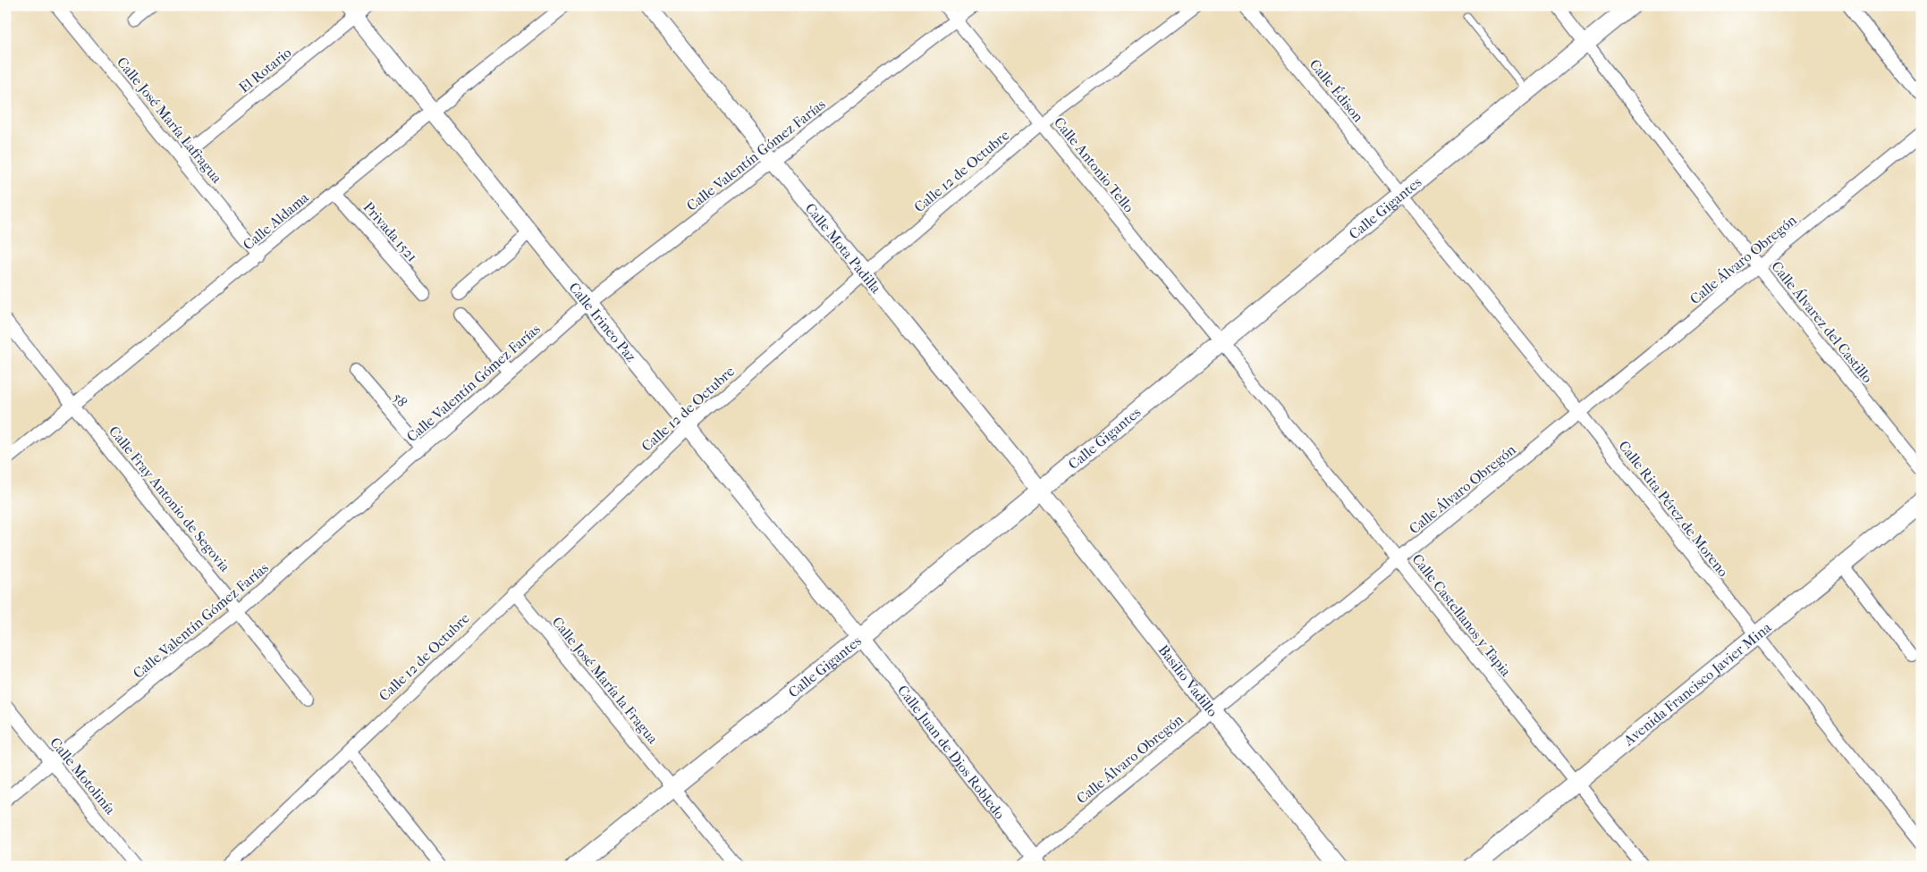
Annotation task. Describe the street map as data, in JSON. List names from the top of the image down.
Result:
{
  "streets": {
    "main road": ["Calle Gigantes", "Avenida Francisco Javier Mina"],
    "street": [
      "El Rotario",
      "Calle Édison",
      "Calle José María Lafragua",
      "Calle Valentín Gómez Farías",
      "Calle Antonio Tello",
      "Calle 12 de Octubre",
      "Calle Aldama",
      "Privada 1521",
      "Calle Mota Padilla",
      "Calle Álvaro Obregón",
      "Calle Irineo Paz",
      "Calle Álvarez del Castillo",
      "58",
      "Calle Fray Antonio de Segovia",
      "Calle Rita Pérez de Moreno",
      "Calle Castellanos y Tapia",
      "Calle José María la Fragua",
      "Basilio Vadillo",
      "Calle Juan de Dios Robledo",
      "Calle Motolinía"
    ]
  },
  "crossings": [
    ["El Rotario", "Calle José María Lafragua"],
    ["El Rotario", "Calle Irineo Paz"],
    ["Calle Édison", "Calle Gigantes"],
    ["Calle Édison", "Calle Rita Pérez de Moreno"],
    ["Calle José María Lafragua", "Calle Aldama"],
    ["Calle Valentín Gómez Farías", "Calle Antonio Tello"],
    ["Calle Valentín Gómez Farías", "Calle Mota Padilla"],
    ["Calle Valentín Gómez Farías", "Calle Irineo Paz"],
    ["Calle Valentín Gómez Farías", "58"],
    ["Calle Valentín Gómez Farías", "Calle Fray Antonio de Segovia"],
    ["Calle Valentín Gómez Farías", "Calle Motolinía"],
    ["Calle Antonio Tello", "Calle 12 de Octubre"],
    ["Calle Antonio Tello", "Calle Gigantes"],
    ["Calle Antonio Tello", "Calle Castellanos y Tapia"],
    ["Calle 12 de Octubre", "Calle Mota Padilla"],
    ["Calle 12 de Octubre", "Calle Irineo Paz"],
    ["Calle 12 de Octubre", "Calle José María la Fragua"],
    ["Calle Gigantes", "Calle Mota Padilla"],
    ["Calle Gigantes", "Calle Irineo Paz"],
    ["Calle Gigantes", "Calle Álvarez del Castillo"],
    ["Calle Gigantes", "Calle Rita Pérez de Moreno"],
    ["Calle Gigantes", "Calle Castellanos y Tapia"],
    ["Calle Gigantes", "Calle José María la Fragua"],
    ["Calle Gigantes", "Basilio Vadillo"],
    ["Calle Gigantes", "Calle Juan de Dios Robledo"],
    ["Calle Aldama", "Privada 1521"],
    ["Calle Aldama", "Calle Irineo Paz"],
    ["Calle Aldama", "Calle Fray Antonio de Segovia"],
    ["Calle Mota Padilla", "Basilio Vadillo"],
    ["Calle Álvaro Obregón", "Calle Álvarez del Castillo"],
    ["Calle Álvaro Obregón", "Calle Rita Pérez de Moreno"],
    ["Calle Álvaro Obregón", "Calle Castellanos y Tapia"],
    ["Calle Álvaro Obregón", "Basilio Vadillo"],
    ["Calle Álvaro Obregón", "Calle Juan de Dios Robledo"],
    ["Calle Irineo Paz", "Calle Juan de Dios Robledo"],
    ["Calle Rita Pérez de Moreno", "Avenida Francisco Javier Mina"],
    ["Calle Castellanos y Tapia", "Avenida Francisco Javier Mina"]
  ]
}
